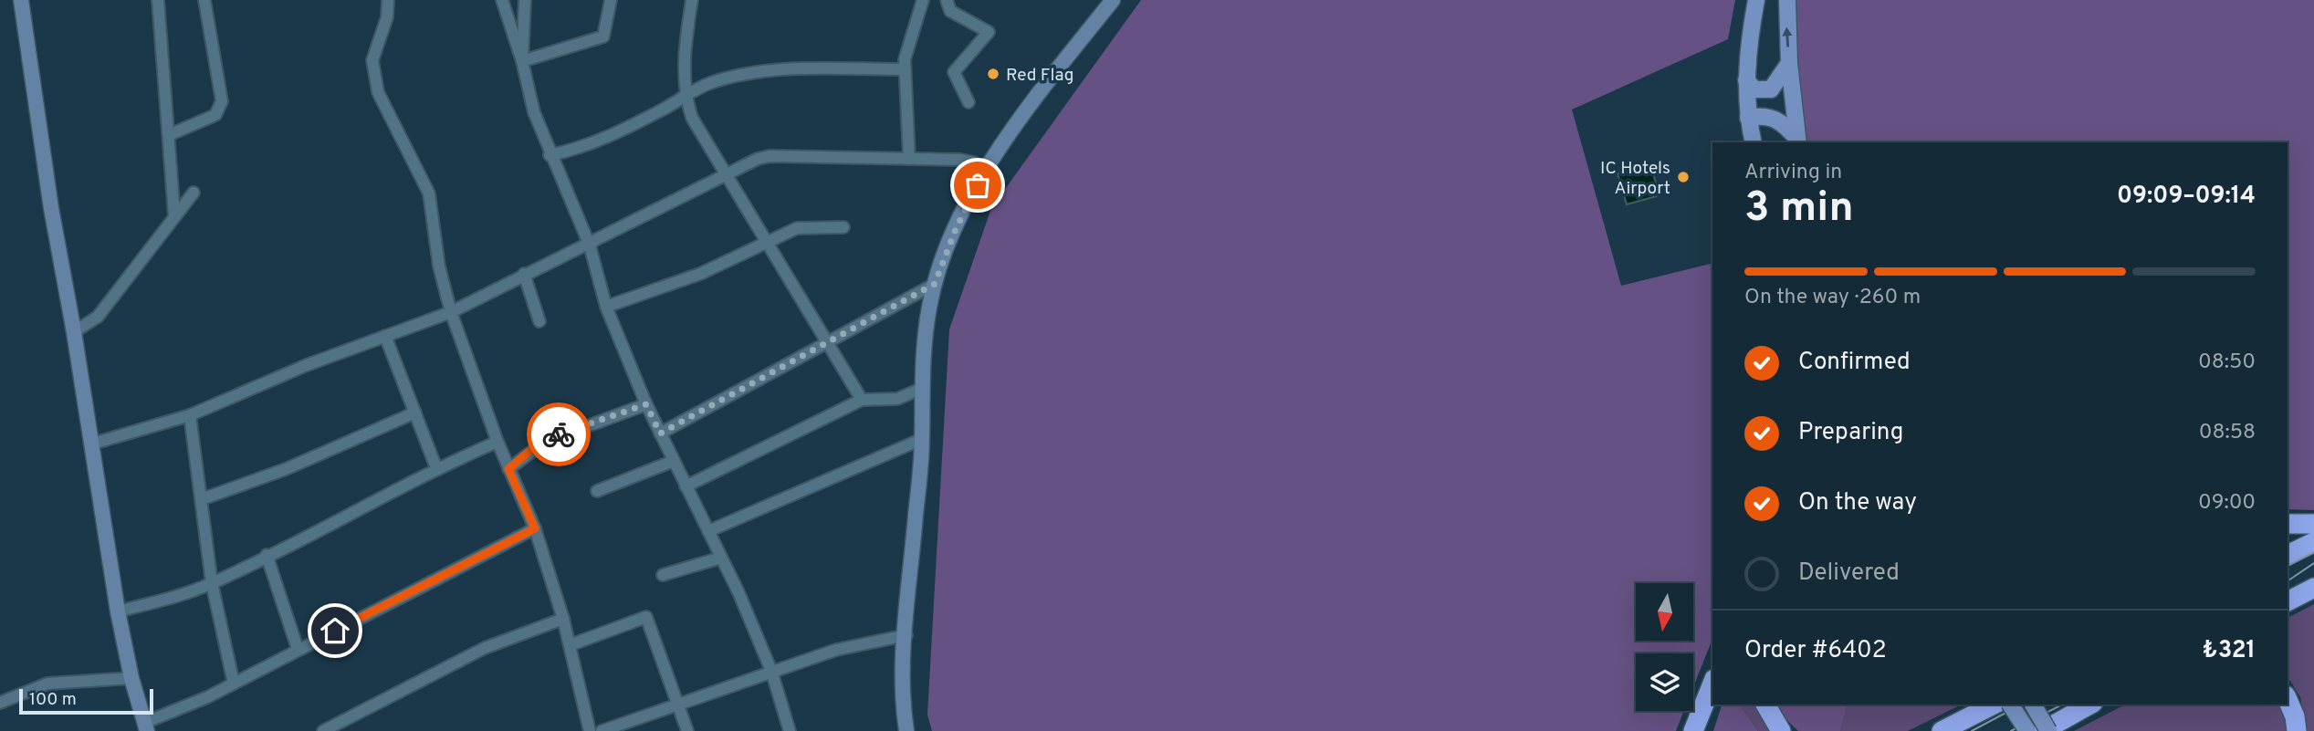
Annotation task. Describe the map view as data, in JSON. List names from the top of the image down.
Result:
{
  "places": ["Red Flag", "IC Hotels Airport"],
  "scale_bar": "100 m",
  "north": "bottom",
  "page": {
    "heading": ["3 min", "Arriving in", "09:09–09:14"],
    "panel": ["Order #6402", "₺321"],
    "bar": "On the way · 260 m",
    "list": [
      ["Confirmed", "08:50"],
      ["Preparing", "08:58"],
      ["On the way", "09:00"],
      "Delivered"
    ],
    "scale": "100 m"
  }
}
